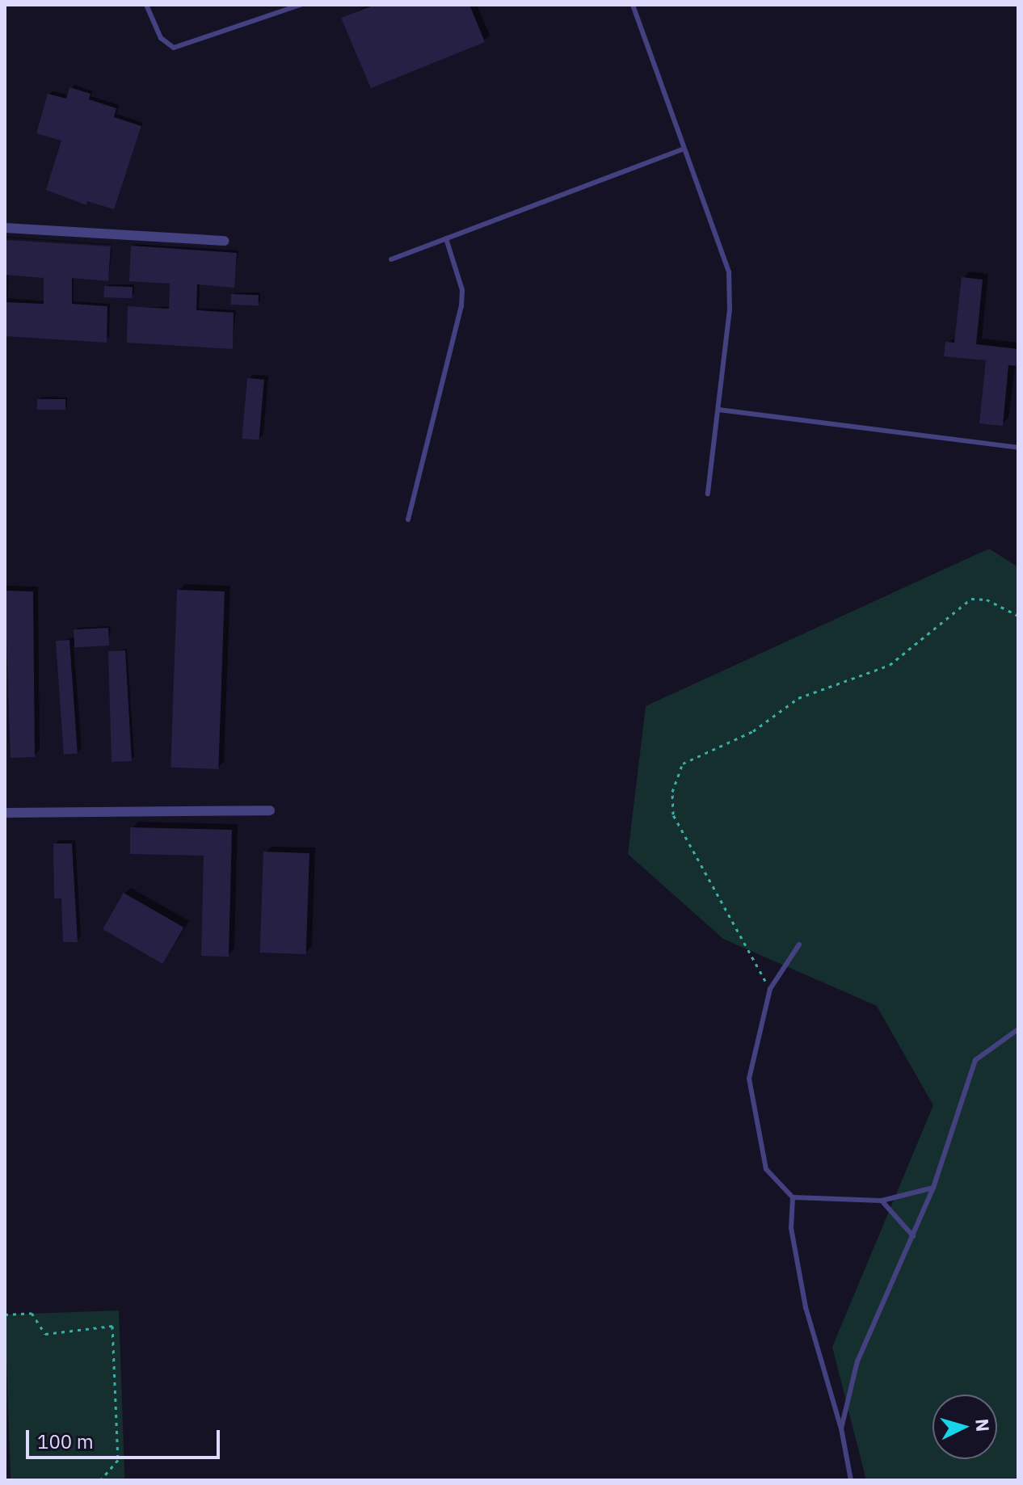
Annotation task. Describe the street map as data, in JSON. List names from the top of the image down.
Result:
{
  "scale_bar": "100 m",
  "north": "right"
}
